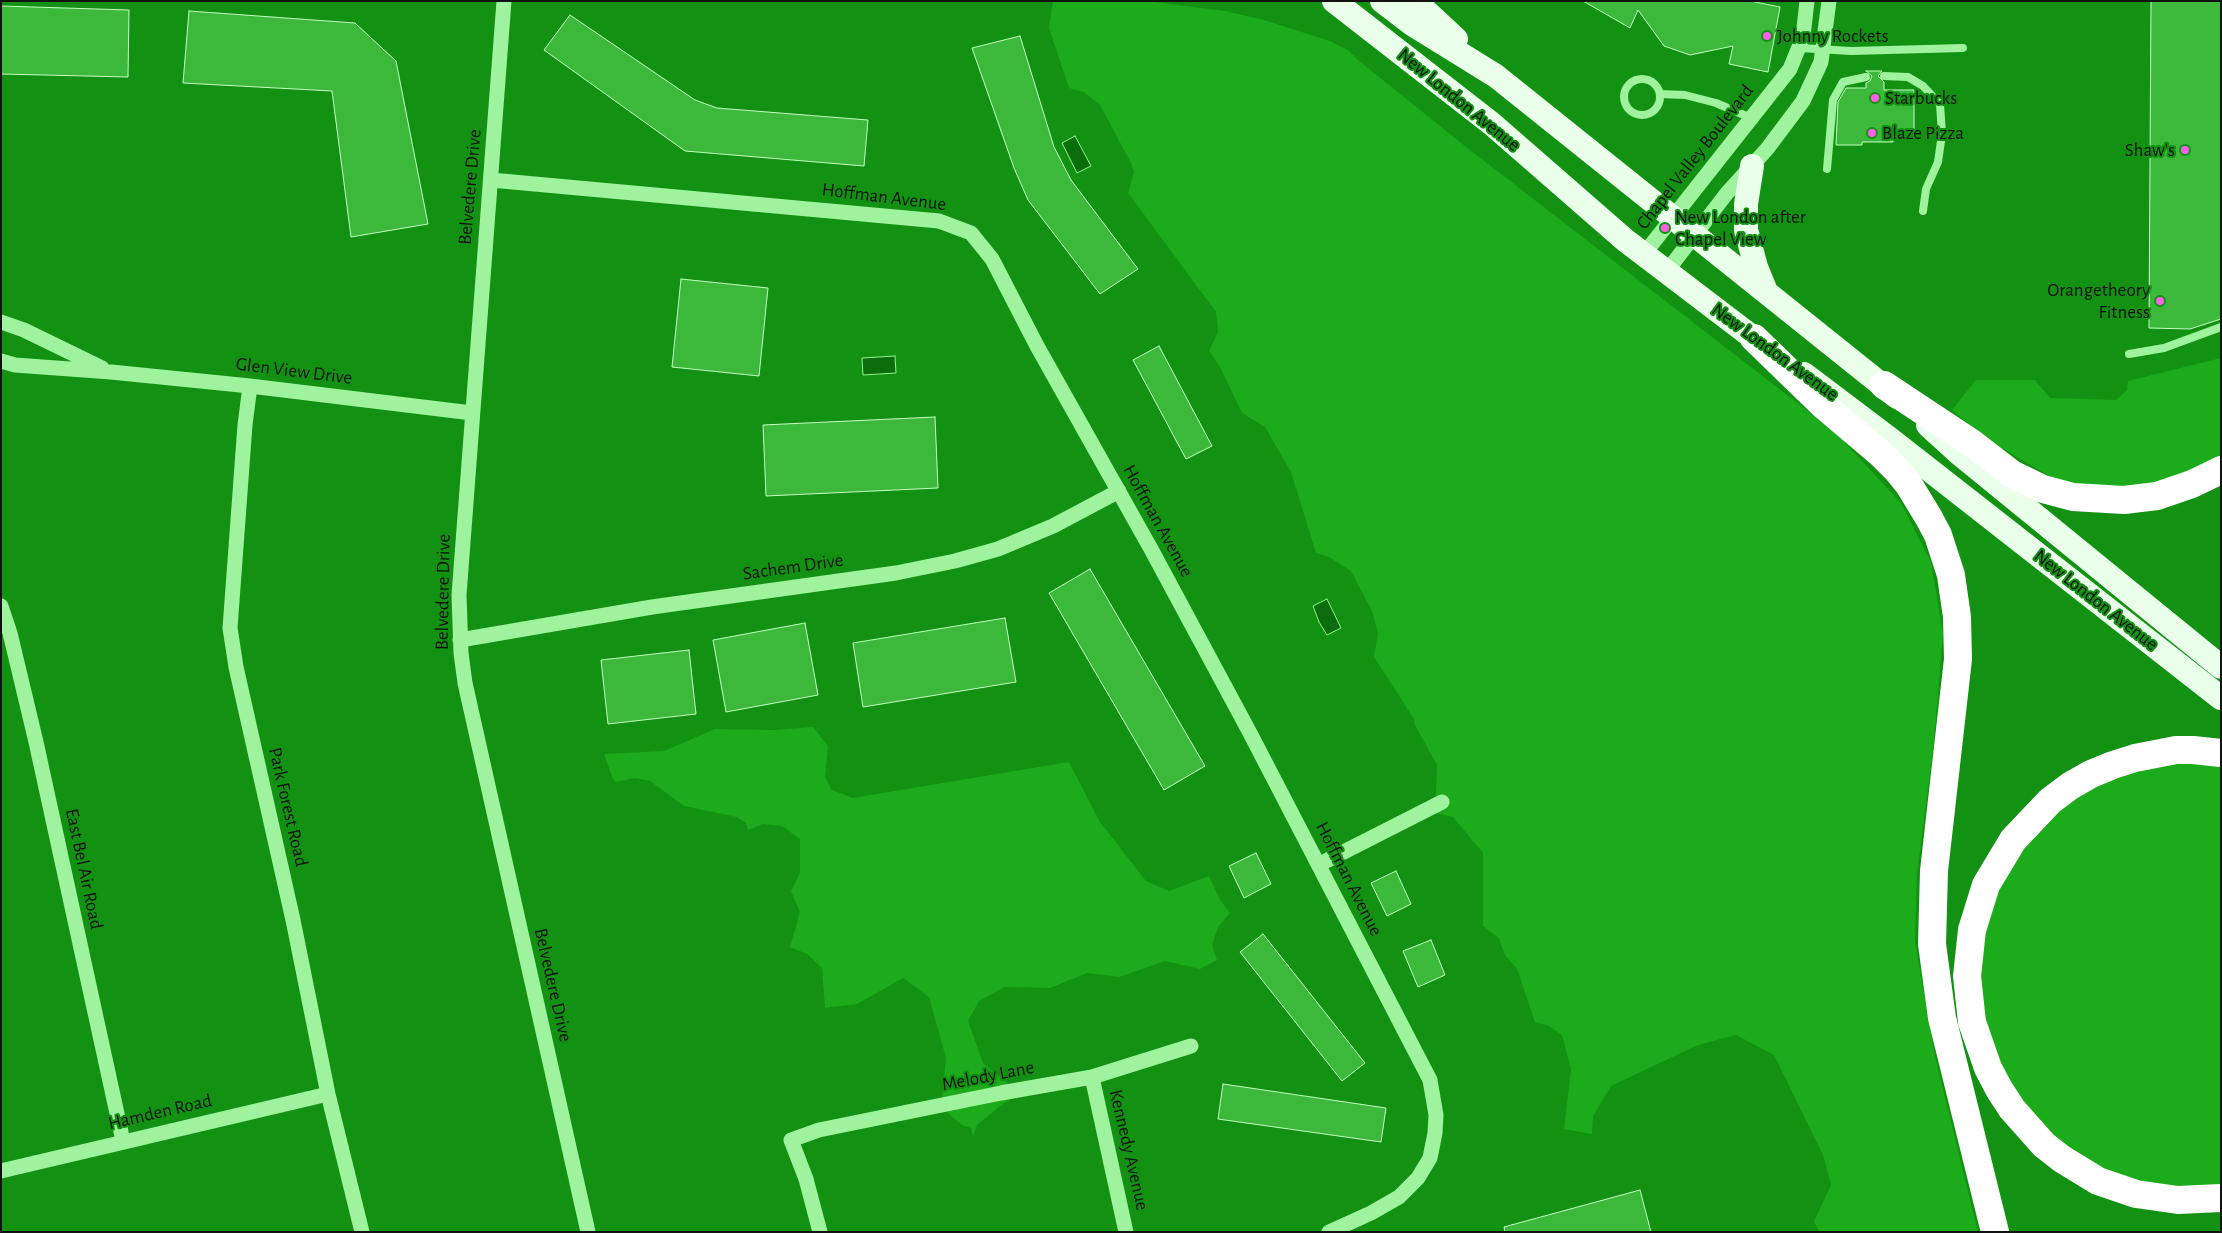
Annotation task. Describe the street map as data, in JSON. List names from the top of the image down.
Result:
{
  "streets": {
    "main road": ["New London Avenue"],
    "street": [
      "Chapel Valley Boulevard",
      "Belvedere Drive",
      "Hoffman Avenue",
      "Glen View Drive",
      "Sachem Drive",
      "Park Forest Road",
      "East Bel Air Road",
      "Melody Lane",
      "Hamden Road",
      "Kennedy Avenue"
    ]
  },
  "crossings": [
    ["New London Avenue", "Chapel Valley Boulevard"],
    ["Belvedere Drive", "Hoffman Avenue"],
    ["Belvedere Drive", "Glen View Drive"],
    ["Belvedere Drive", "Sachem Drive"],
    ["Hoffman Avenue", "Sachem Drive"],
    ["Glen View Drive", "Park Forest Road"],
    ["Park Forest Road", "Hamden Road"],
    ["East Bel Air Road", "Hamden Road"],
    ["Melody Lane", "Kennedy Avenue"]
  ],
  "places": [
    "Johnny Rockets",
    "Starbucks",
    "Blaze Pizza",
    "Shaw's",
    "New London after Chapel View",
    "Orangetheory Fitness"
  ]
}
